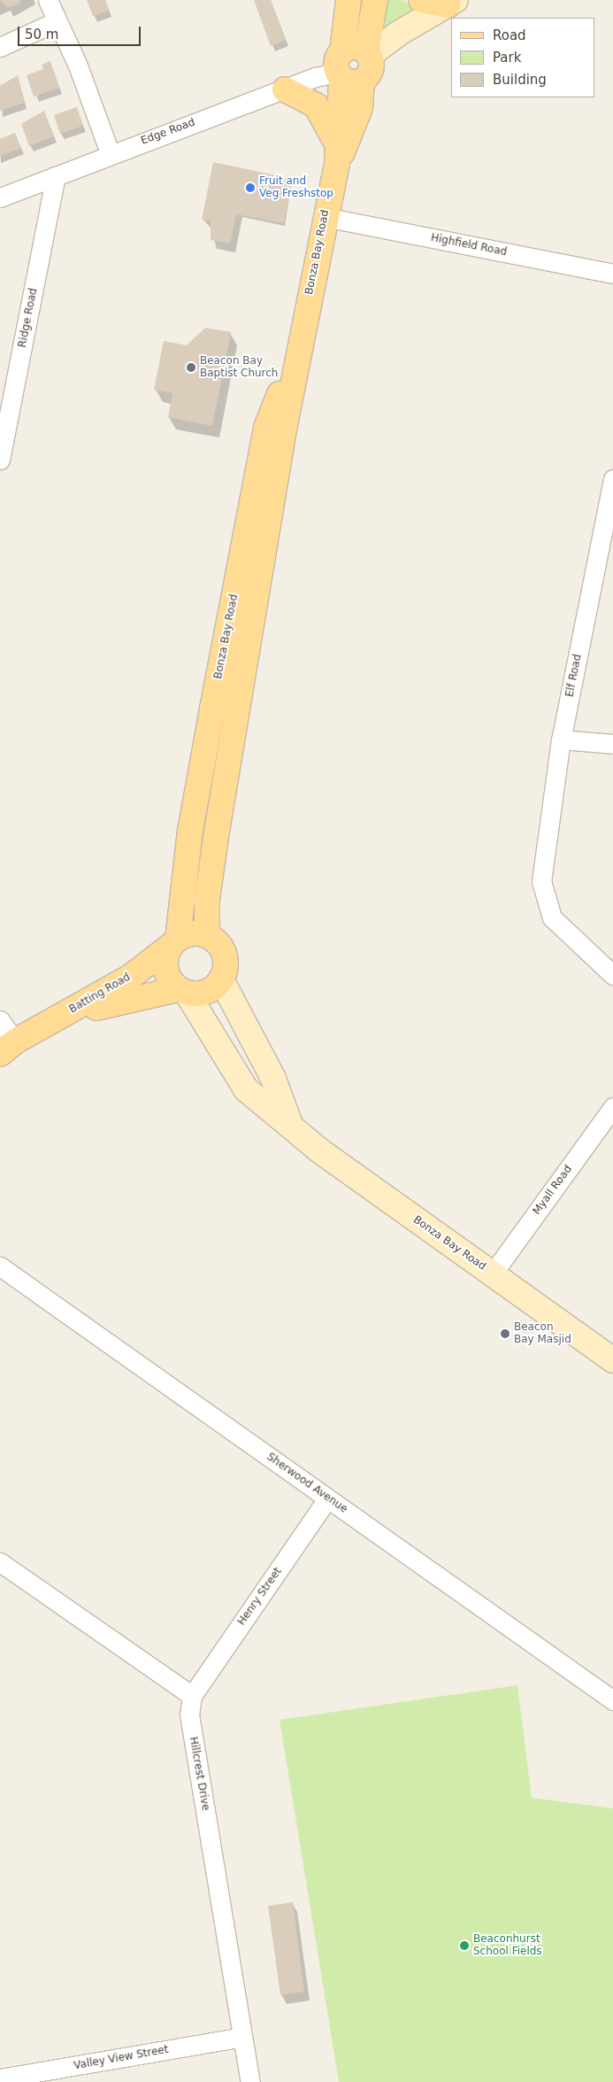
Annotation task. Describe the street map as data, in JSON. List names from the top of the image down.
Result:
{
  "streets": {
    "main road": ["Bonza Bay Road", "Batting Road"],
    "street": [
      "Edge Road",
      "Highfield Road",
      "Ridge Road",
      "Elf Road",
      "Myall Road",
      "Sherwood Avenue",
      "Henry Street",
      "Hillcrest Drive",
      "Valley View Street"
    ]
  },
  "crossings": [
    ["Edge Road", "Bonza Bay Road"],
    ["Edge Road", "Ridge Road"],
    ["Highfield Road", "Bonza Bay Road"],
    ["Bonza Bay Road", "Batting Road"],
    ["Bonza Bay Road", "Myall Road"],
    ["Sherwood Avenue", "Henry Street"],
    ["Henry Street", "Hillcrest Drive"],
    ["Hillcrest Drive", "Valley View Street"]
  ],
  "places": [
    "Fruit and Veg Freshstop",
    "Beacon Bay Baptist Church",
    "Beacon Bay Masjid",
    "Beaconhurst School Fields"
  ],
  "legend": ["Road", "Park", "Building"],
  "scale_bar": "50 m"
}
